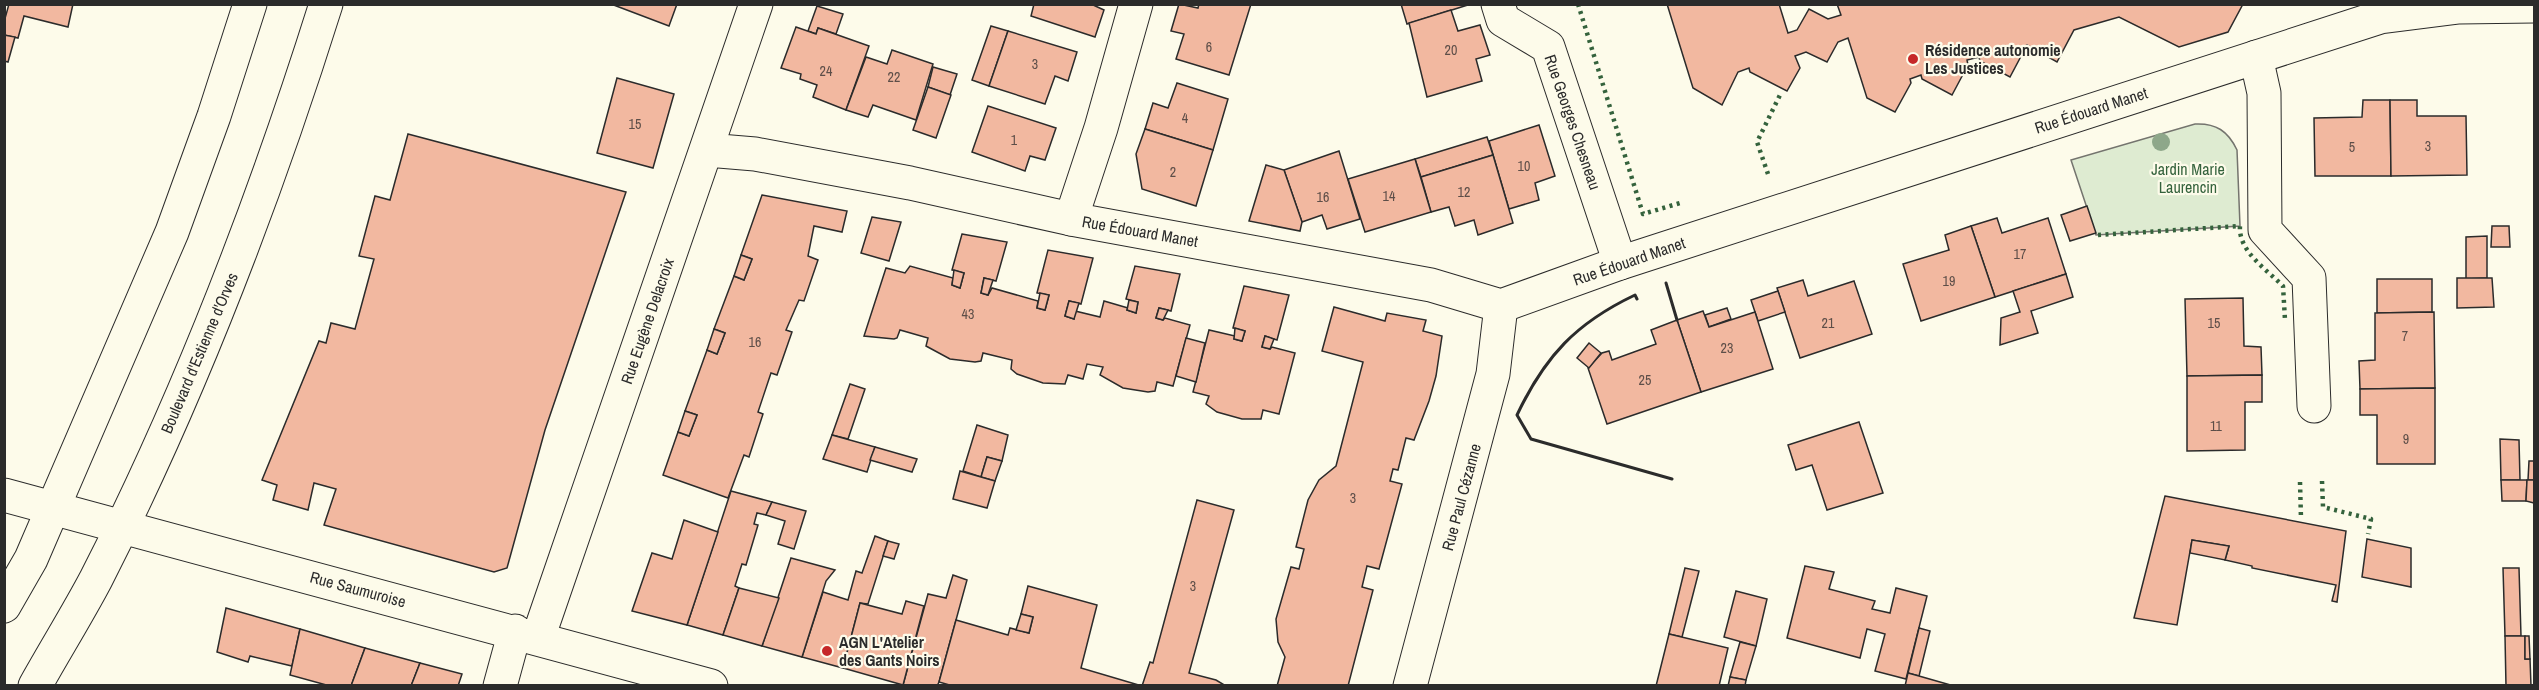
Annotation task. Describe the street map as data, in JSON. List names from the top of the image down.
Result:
{
  "streets": {
    "street": [
      "Rue Édouard Manet",
      "Rue Georges Chesneau",
      "Rue Eugène Delacroix",
      "Boulevard d'Estienne d'Orves",
      "Rue Paul Cézanne",
      "Rue Saumuroise"
    ]
  },
  "crossings": [
    ["Rue Édouard Manet", "Rue Georges Chesneau"],
    ["Rue Édouard Manet", "Rue Eugène Delacroix"],
    ["Rue Édouard Manet", "Rue Paul Cézanne"],
    ["Rue Eugène Delacroix", "Rue Saumuroise"],
    ["Boulevard d'Estienne d'Orves", "Rue Saumuroise"]
  ],
  "parks": ["Jardin Marie Laurencin"],
  "places": ["Résidence autonomie Les Justices", "AGN L'Atelier des Gants Noirs"],
  "house_numbers": [
    "6",
    "20",
    "3",
    "24",
    "22",
    "4",
    "15",
    "1",
    "3",
    "5",
    "10",
    "2",
    "12",
    "14",
    "16",
    "17",
    "19",
    "43",
    "21",
    "15",
    "7",
    "16",
    "23",
    "25",
    "11",
    "9",
    "3",
    "3"
  ]
}
